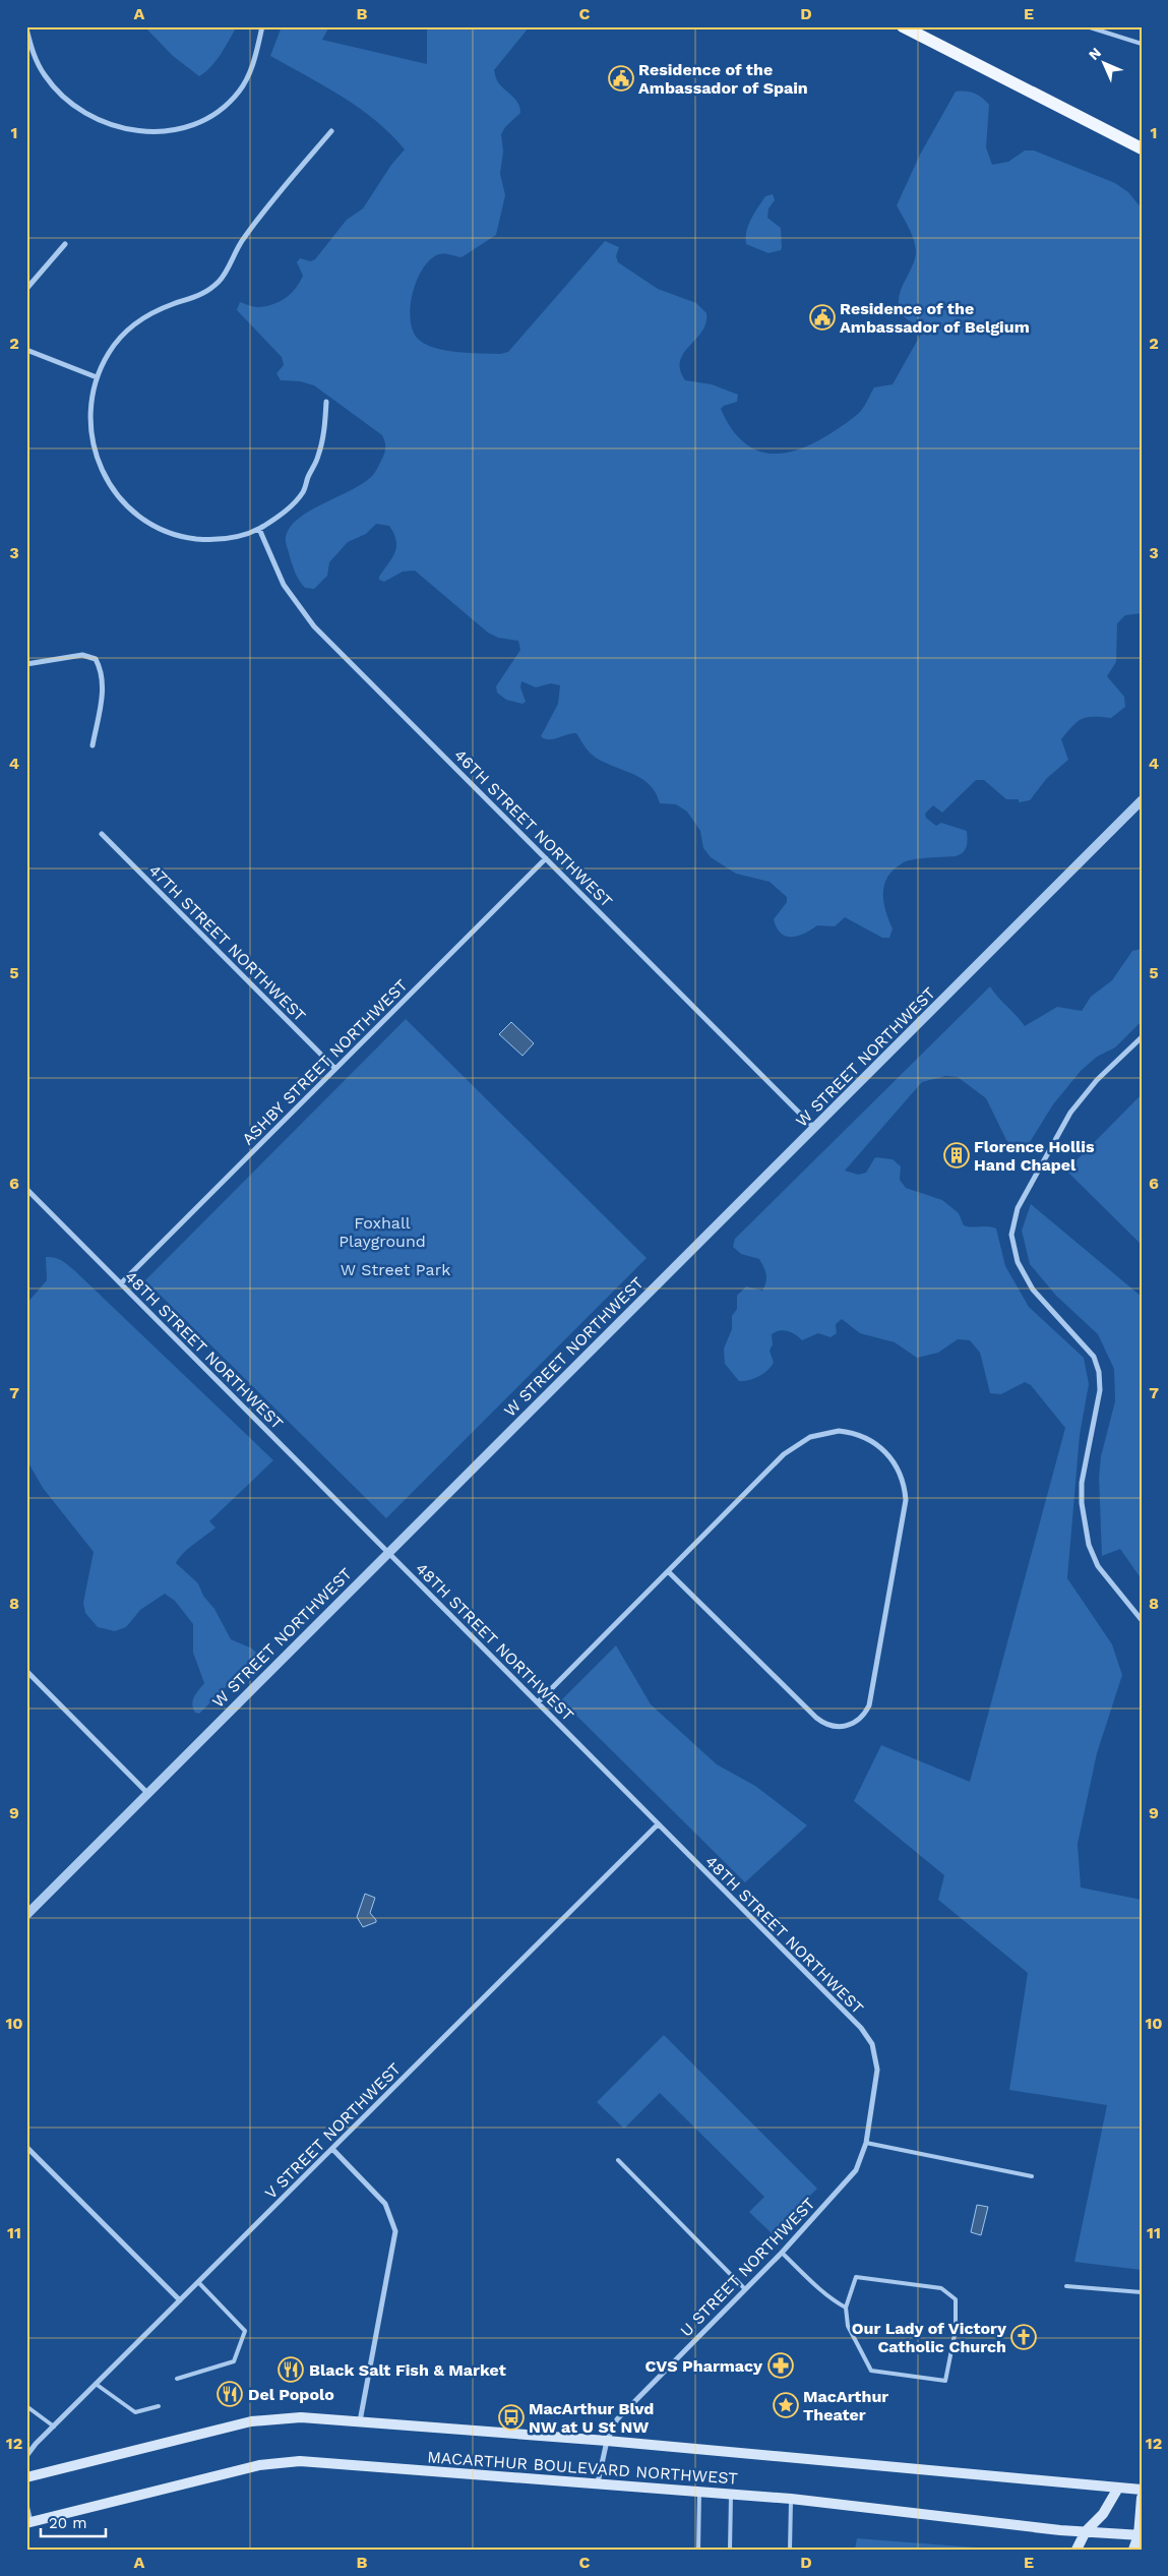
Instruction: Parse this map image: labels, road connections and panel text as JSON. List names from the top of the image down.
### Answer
{
  "streets": {
    "main road": ["MACARTHUR BOULEVARD NORTHWEST"],
    "street": [
      "46TH STREET NORTHWEST",
      "47TH STREET NORTHWEST",
      "W STREET NORTHWEST",
      "ASHBY STREET NORTHWEST",
      "48TH STREET NORTHWEST",
      "V STREET NORTHWEST",
      "U STREET NORTHWEST"
    ]
  },
  "crossings": [
    ["46TH STREET NORTHWEST", "W STREET NORTHWEST"],
    ["46TH STREET NORTHWEST", "ASHBY STREET NORTHWEST"],
    ["47TH STREET NORTHWEST", "ASHBY STREET NORTHWEST"],
    ["W STREET NORTHWEST", "48TH STREET NORTHWEST"],
    ["ASHBY STREET NORTHWEST", "48TH STREET NORTHWEST"],
    ["48TH STREET NORTHWEST", "V STREET NORTHWEST"],
    ["48TH STREET NORTHWEST", "U STREET NORTHWEST"],
    ["U STREET NORTHWEST", "MACARTHUR BOULEVARD NORTHWEST"]
  ],
  "parks": ["Foxhall Playground", "W Street Park"],
  "places": {
    "public building": ["Residence of the Ambassador of Spain", "Residence of the Ambassador of Belgium"],
    "building": ["Florence Hollis Hand Chapel"],
    "church": ["Our Lady of Victory Catholic Church"],
    "pharmacy": ["CVS Pharmacy"],
    "restaurant": ["Black Salt Fish & Market", "Del Popolo"],
    "place": ["MacArthur Theater"],
    "bus stop": ["MacArthur Blvd NW at U St NW"]
  },
  "scale_bar": "20 m",
  "north": "top left",
  "grid": {
    "columns": [
      "A",
      "B",
      "C",
      "D",
      "E"
    ],
    "rows": [
      "1",
      "2",
      "3",
      "4",
      "5",
      "6",
      "7",
      "8",
      "9",
      "10",
      "11",
      "12"
    ]
  }
}
